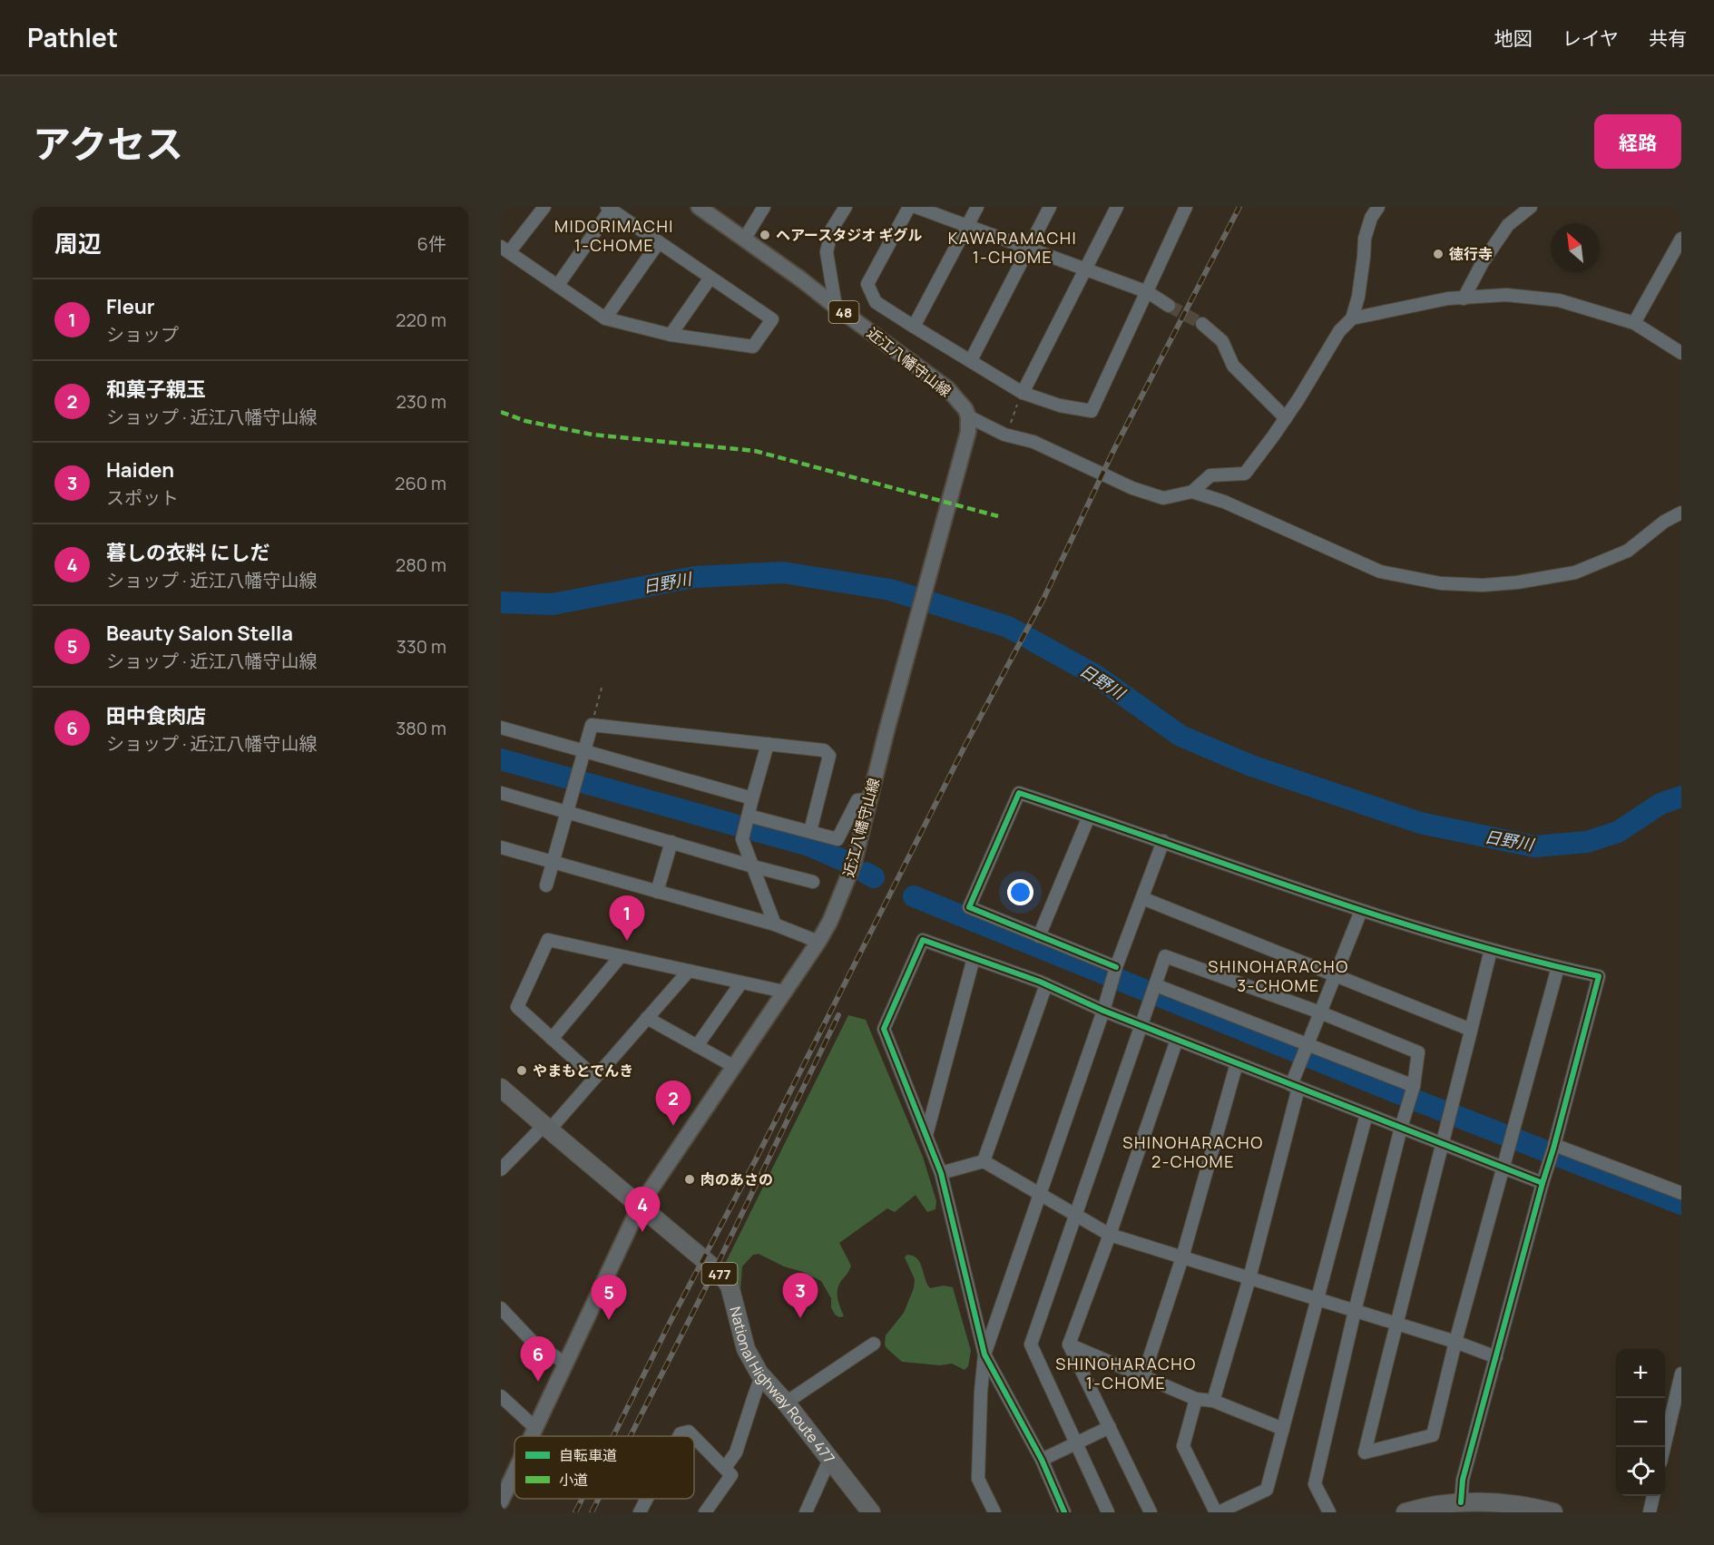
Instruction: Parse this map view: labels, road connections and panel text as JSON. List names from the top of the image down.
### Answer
{
  "streets": {
    "highway": ["477", "National Highway Route 477"],
    "main road": ["48", "近江八幡守山線"]
  },
  "crossings": [
    ["近江八幡守山線", "National Highway Route 477"]
  ],
  "districts": [
    "MIDORIMACHI 1-CHOME",
    "KAWARAMACHI 1-CHOME",
    "SHINOHARACHO 3-CHOME",
    "SHINOHARACHO 2-CHOME",
    "SHINOHARACHO 1-CHOME"
  ],
  "water": ["日野川"],
  "places": [
    "ヘアースタジオ ギグル",
    "徳行寺",
    "やまもとでんき",
    "肉のあさの"
  ],
  "legend": ["自転車道", "小道"],
  "north": "top left",
  "page": {
    "header": "Pathlet",
    "nav": ["地図", "レイヤ", "共有"],
    "title": "アクセス",
    "buttons": "経路",
    "heading": ["周辺", "6件"],
    "list": [
      {
        "mark": "1",
        "name": "Fleur",
        "note": "ショップ",
        "value": "220 m"
      },
      {
        "mark": "2",
        "name": "和菓子親玉",
        "note": "ショップ · 近江八幡守山線",
        "value": "230 m"
      },
      {
        "mark": "3",
        "name": "Haiden",
        "note": "スポット",
        "value": "260 m"
      },
      {
        "mark": "4",
        "name": "暮しの衣料 にしだ",
        "note": "ショップ · 近江八幡守山線",
        "value": "280 m"
      },
      {
        "mark": "5",
        "name": "Beauty Salon Stella",
        "note": "ショップ · 近江八幡守山線",
        "value": "330 m"
      },
      {
        "mark": "6",
        "name": "田中食肉店",
        "note": "ショップ · 近江八幡守山線",
        "value": "380 m"
      }
    ],
    "pins": [
      "1",
      "2",
      "4",
      "3",
      "5",
      "6"
    ],
    "map_buttons": ["+", "−"]
  }
}
